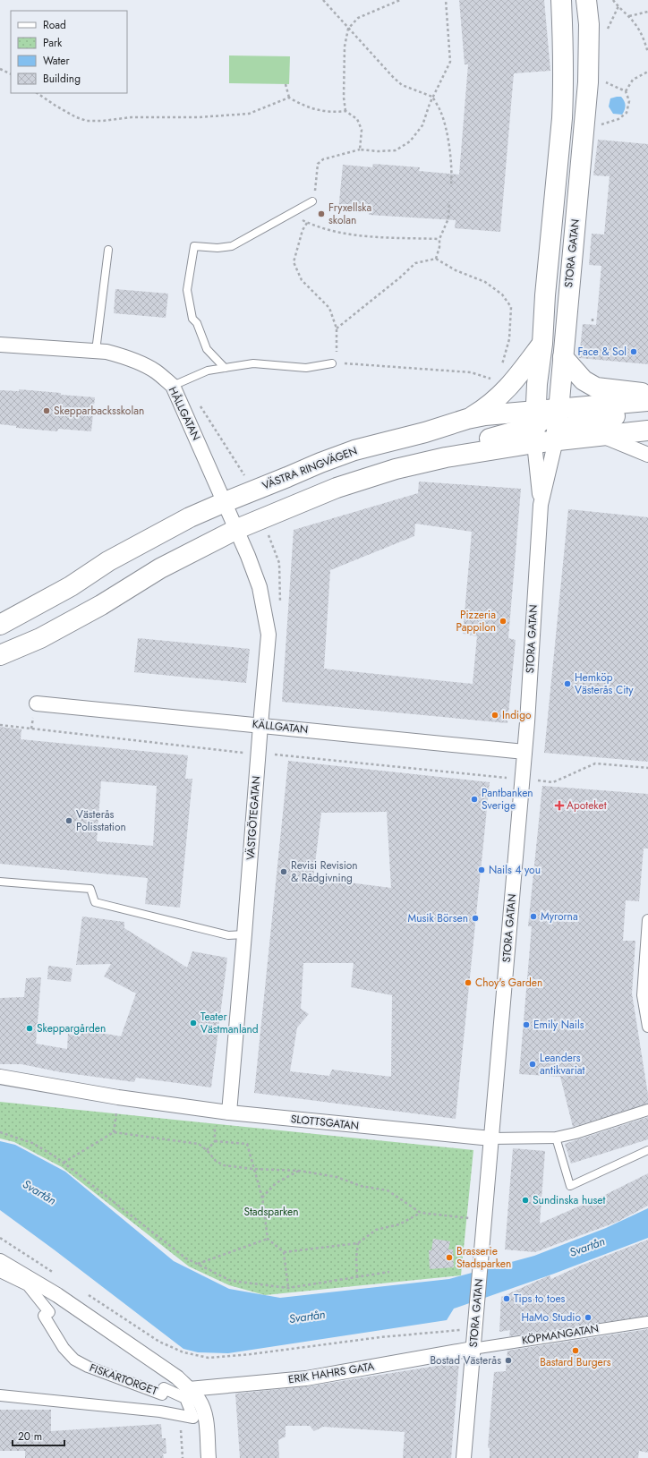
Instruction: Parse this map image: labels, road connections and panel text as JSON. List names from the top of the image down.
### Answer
{
  "streets": {
    "main road": ["STORA GATAN", "VÄSTRA RINGVÄGEN"],
    "street": [
      "HÅLLGATAN",
      "KÄLLGATAN",
      "VÄSTGÖTEGATAN",
      "SLOTTSGATAN",
      "KÖPMANGATAN",
      "ERIK HAHRS GATA",
      "FISKARTORGET"
    ]
  },
  "crossings": [
    ["STORA GATAN", "VÄSTRA RINGVÄGEN"],
    ["STORA GATAN", "KÄLLGATAN"],
    ["STORA GATAN", "SLOTTSGATAN"],
    ["STORA GATAN", "KÖPMANGATAN"],
    ["STORA GATAN", "ERIK HAHRS GATA"],
    ["HÅLLGATAN", "VÄSTRA RINGVÄGEN"],
    ["HÅLLGATAN", "VÄSTGÖTEGATAN"],
    ["KÄLLGATAN", "VÄSTGÖTEGATAN"],
    ["VÄSTGÖTEGATAN", "SLOTTSGATAN"],
    ["KÖPMANGATAN", "ERIK HAHRS GATA"]
  ],
  "water": ["Svartån"],
  "parks": ["Stadsparken"],
  "places": {
    "other": [
      "Fryxellska skolan",
      "Face & Sol",
      "Skepparbacksskolan",
      "Pizzeria Pappilon",
      "Hemköp Västerås City",
      "Indigo",
      "Pantbanken Sverige",
      "Västerås Polisstation",
      "Nails 4 you",
      "Revisi Revision & Rådgivning",
      "Myrorna",
      "Musik Börsen",
      "Choy's Garden",
      "Teater Västmanland",
      "Emily Nails",
      "Skeppargården",
      "Leanders antikvariat",
      "Sundinska huset",
      "Brasserie Stadsparken",
      "Tips to toes",
      "HaMo Studio",
      "Bastard Burgers",
      "Bostad Västerås"
    ],
    "health": ["Apoteket"]
  },
  "legend": [
    "Road",
    "Park",
    "Water",
    "Building"
  ],
  "scale_bar": "20 m"
}
